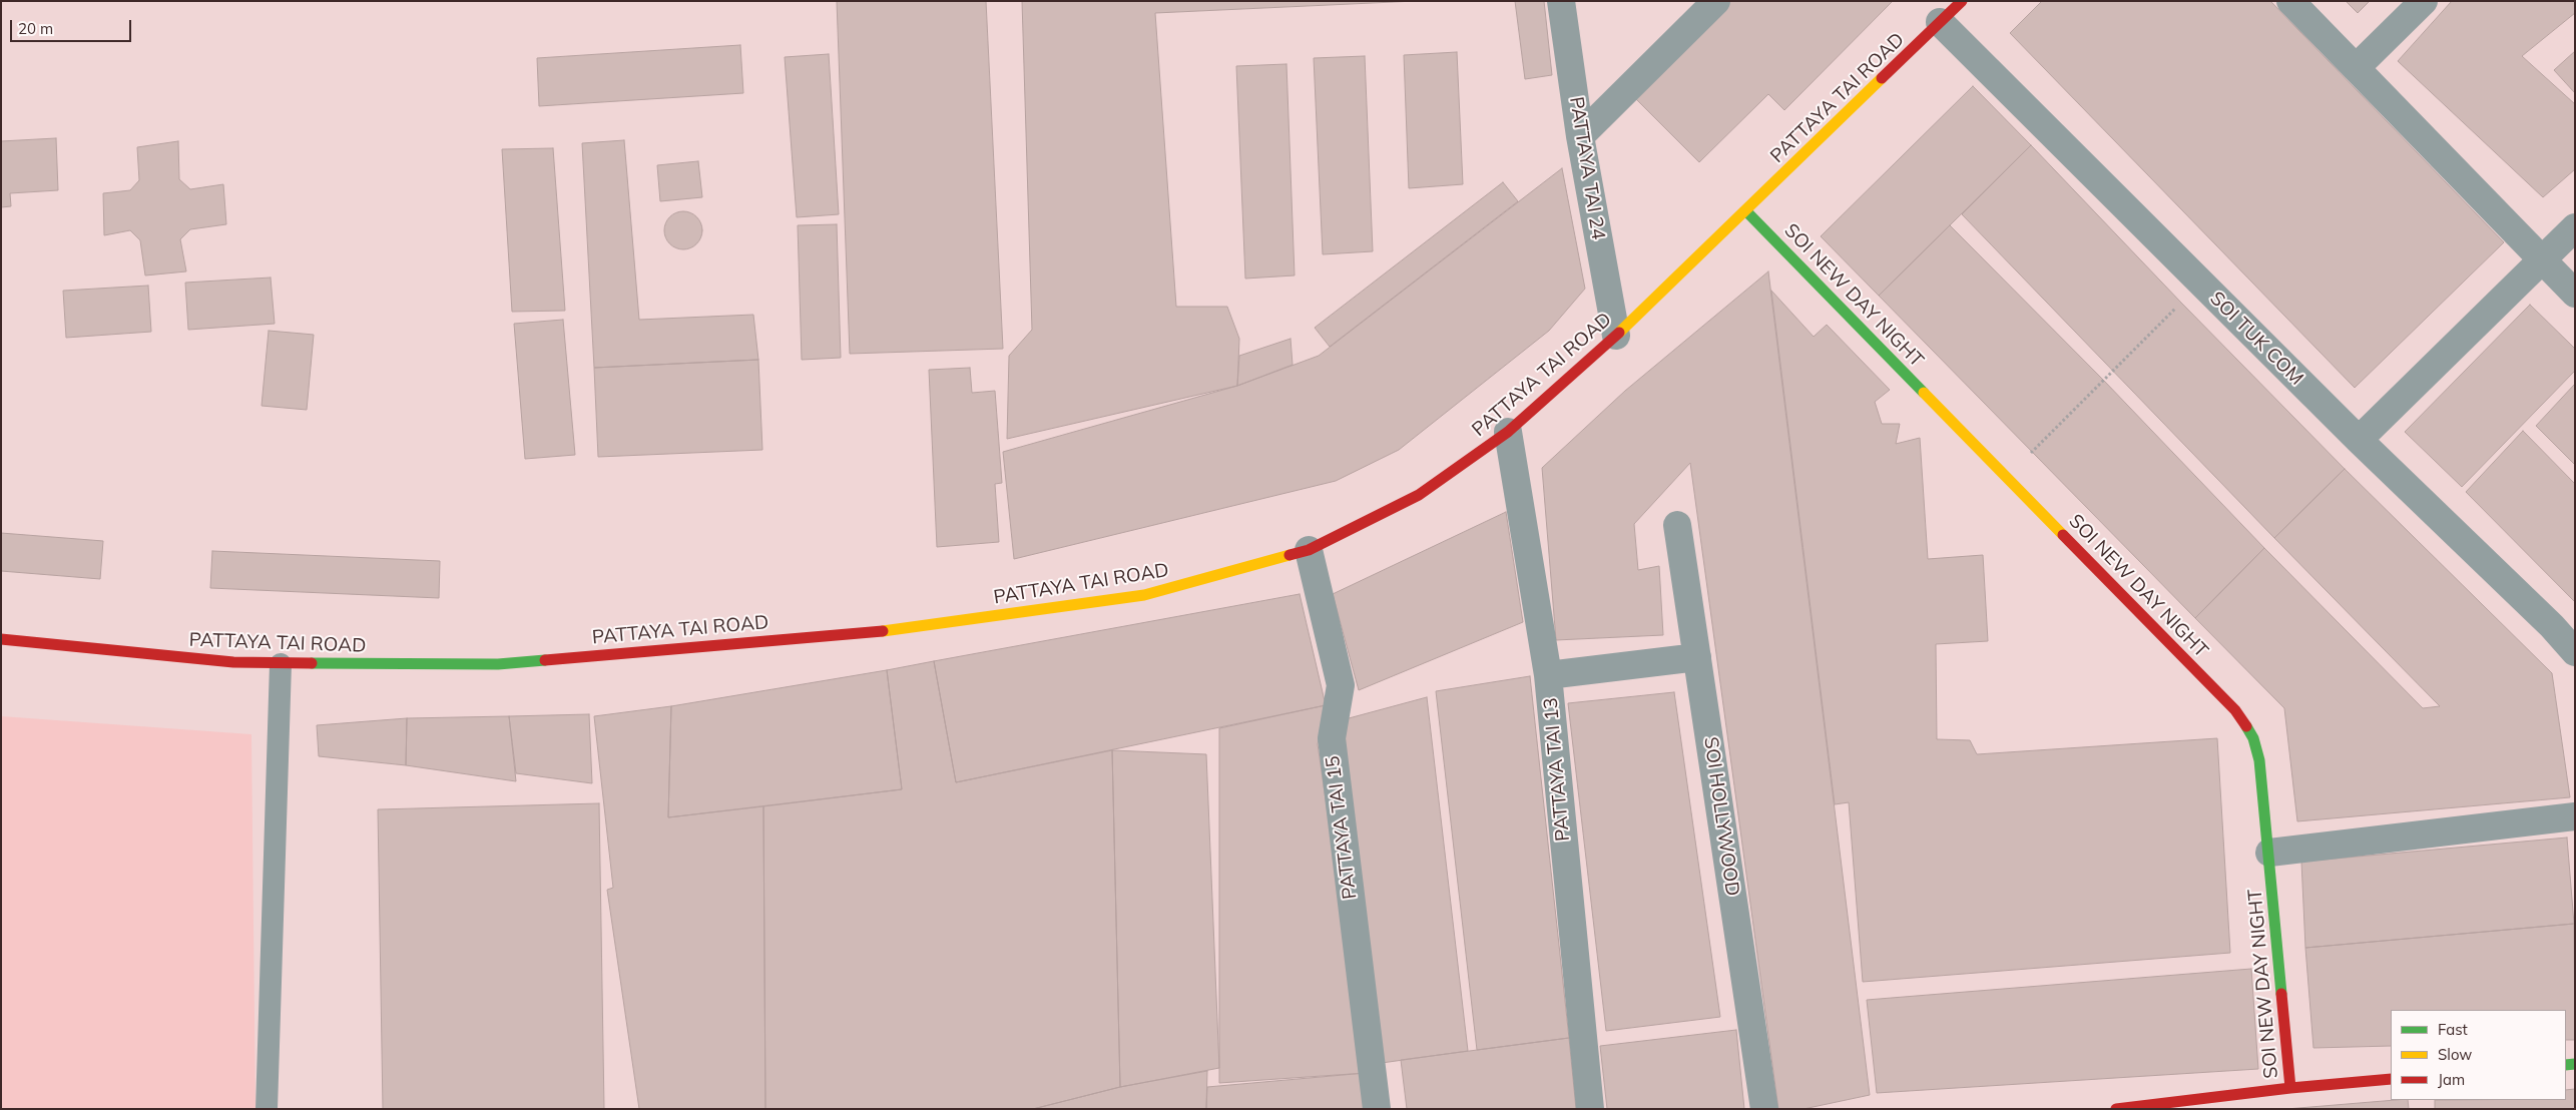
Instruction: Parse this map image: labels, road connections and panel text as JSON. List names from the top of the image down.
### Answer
{
  "streets": {
    "main road": ["PATTAYA TAI ROAD", "SOI NEW DAY NIGHT"],
    "street": [
      "PATTAYA TAI 24",
      "SOI TUK COM",
      "PATTAYA TAI 13",
      "SOI HOLLYWOOD",
      "PATTAYA TAI 15"
    ]
  },
  "crossings": [
    ["PATTAYA TAI ROAD", "PATTAYA TAI 24"],
    ["PATTAYA TAI ROAD", "SOI NEW DAY NIGHT"],
    ["PATTAYA TAI ROAD", "SOI TUK COM"],
    ["PATTAYA TAI ROAD", "PATTAYA TAI 13"],
    ["PATTAYA TAI ROAD", "PATTAYA TAI 15"]
  ],
  "legend": ["Fast", "Slow", "Jam"],
  "scale_bar": "20 m"
}
